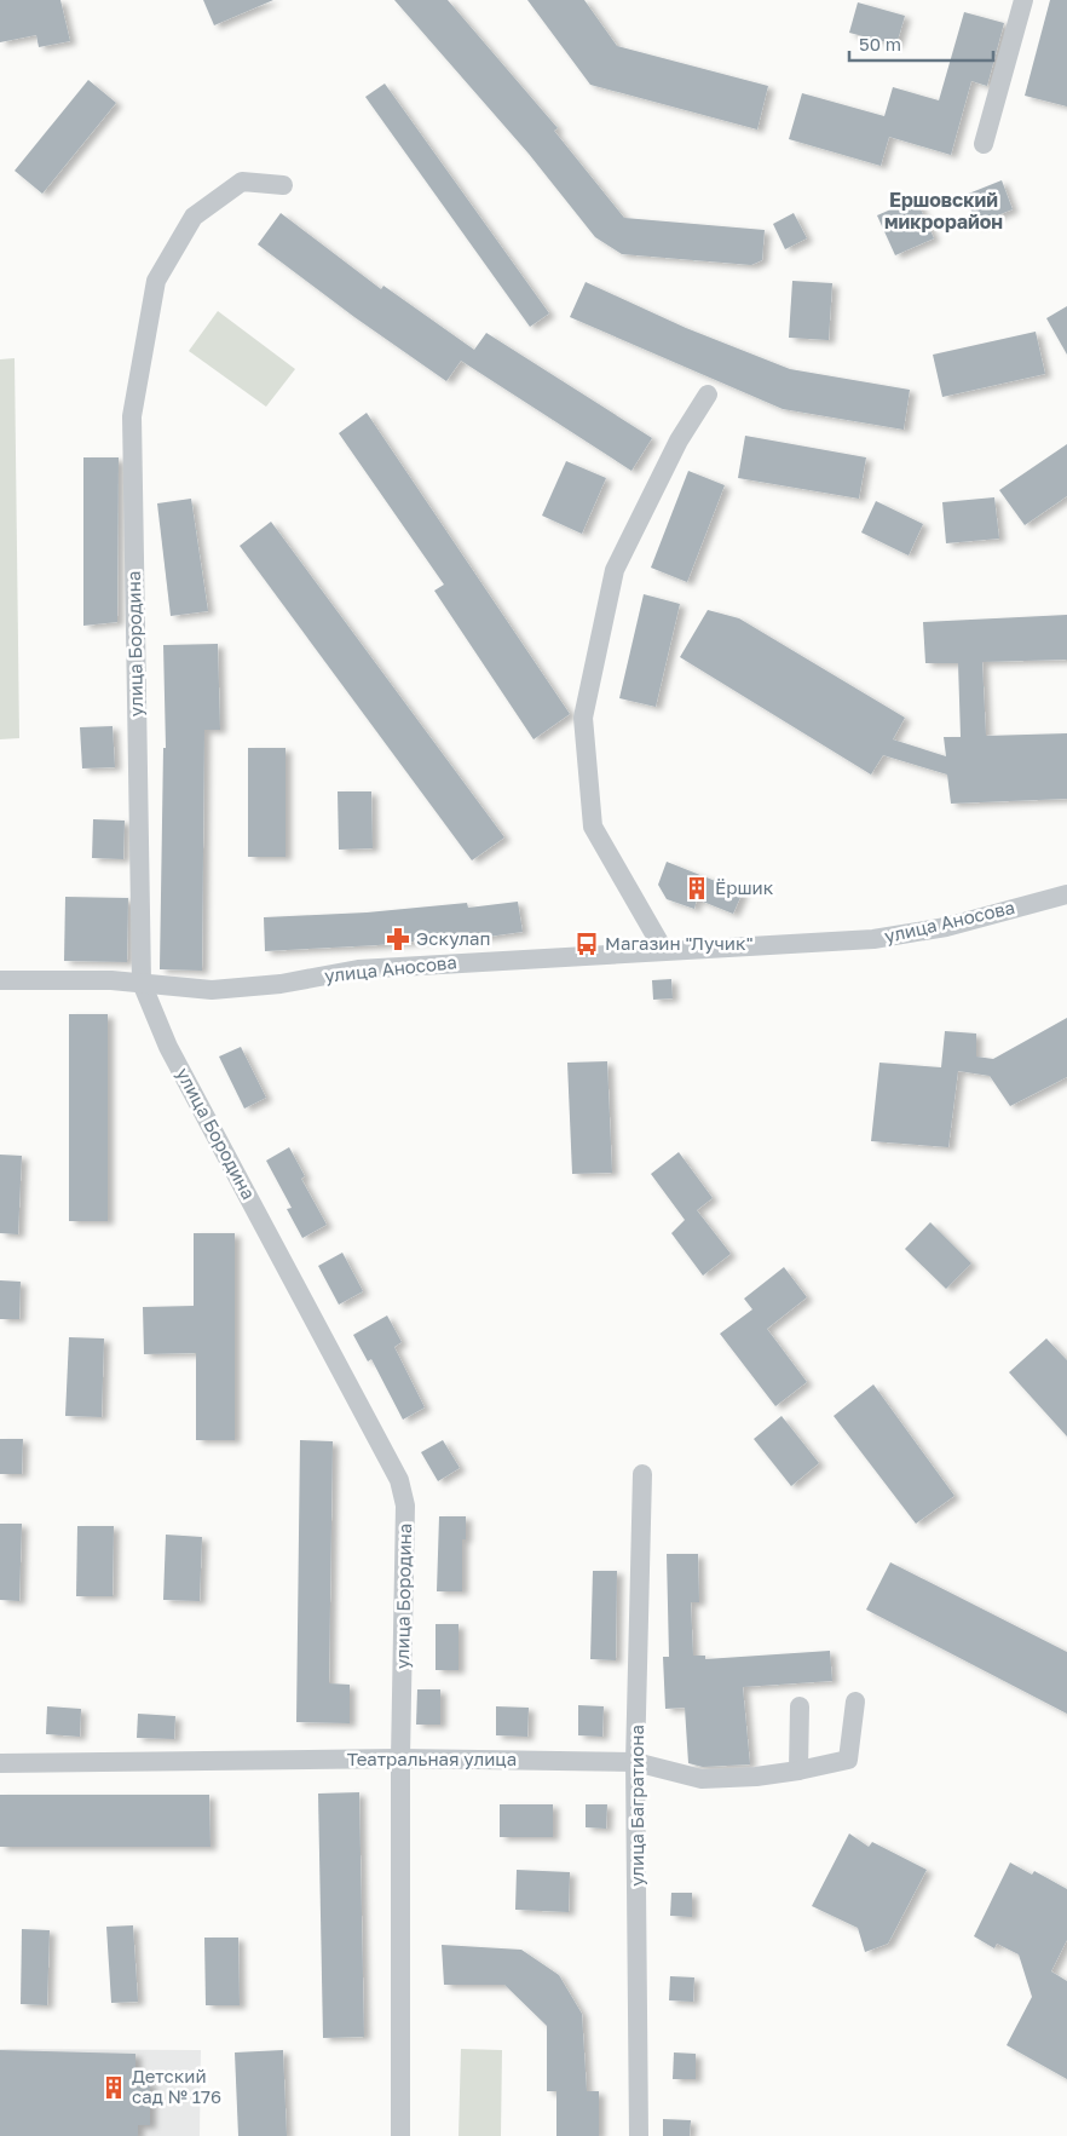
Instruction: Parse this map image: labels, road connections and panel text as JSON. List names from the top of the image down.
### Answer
{
  "streets": {
    "street": [
      "улица Бородина",
      "улица Аносова",
      "Театральная улица",
      "улица Багратиона"
    ]
  },
  "crossings": [
    ["улица Бородина", "улица Аносова"],
    ["улица Бородина", "Театральная улица"],
    ["Театральная улица", "улица Багратиона"]
  ],
  "districts": ["Ершовский микрорайон"],
  "places": {
    "building": ["Ёршик", "Детский сад № 176"],
    "pharmacy": ["Эскулап"],
    "bus stop": ["Магазин \"Лучик\""]
  },
  "scale_bar": "50 m"
}
